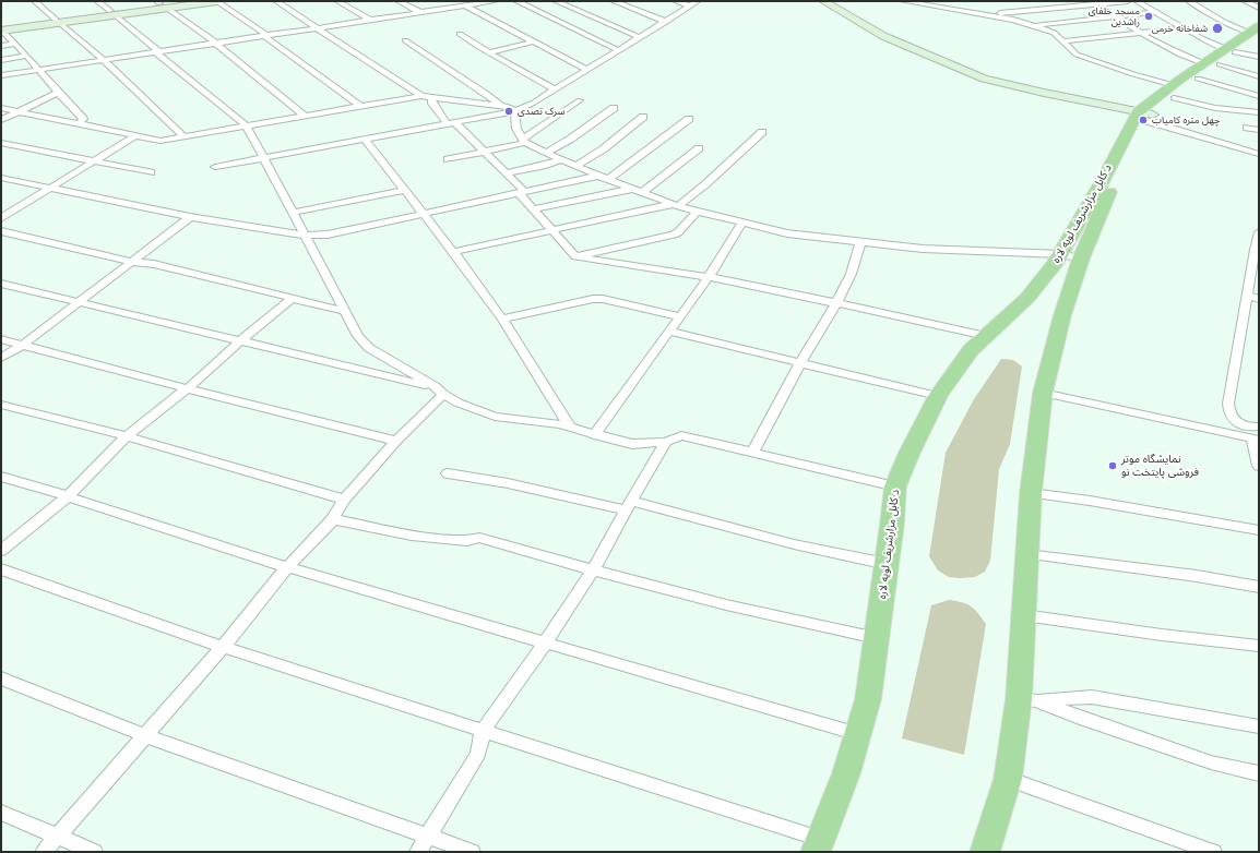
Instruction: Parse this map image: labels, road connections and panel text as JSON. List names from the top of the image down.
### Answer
{
  "streets": {
    "highway": ["د کابل مزارشریف لویه لاره"]
  },
  "places": [
    "مسجد خلفای راشدین",
    "شفاخانه خرمی",
    "سرک تصدی",
    "چهل متره کامیاب",
    "نمایشگاه موتر فروشی پایتخت نو"
  ]
}
